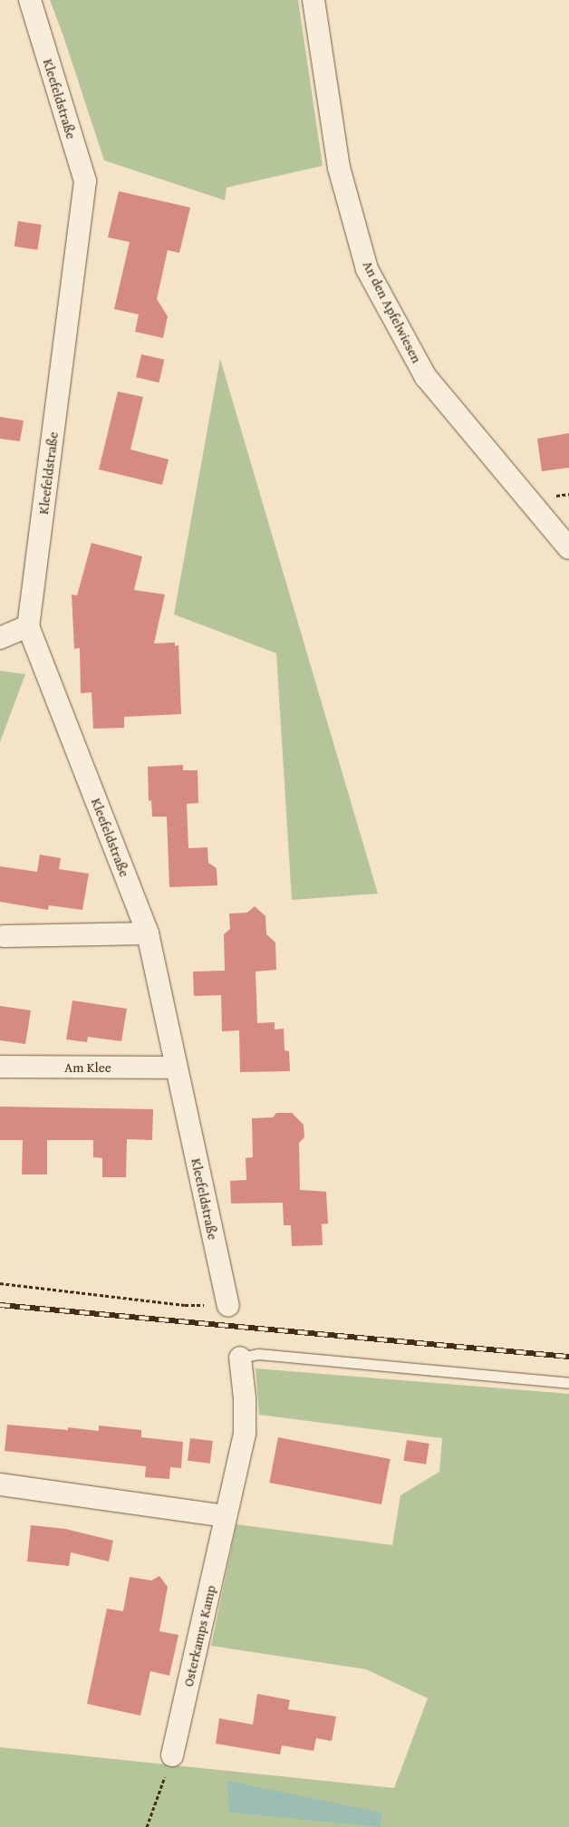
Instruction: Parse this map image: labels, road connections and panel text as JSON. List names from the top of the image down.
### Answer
{
  "streets": {
    "street": [
      "Kleefeldstraße",
      "An den Apfelwiesen",
      "Am Klee",
      "Osterkamps Kamp"
    ]
  },
  "crossings": [
    ["Kleefeldstraße", "Am Klee"]
  ]
}
